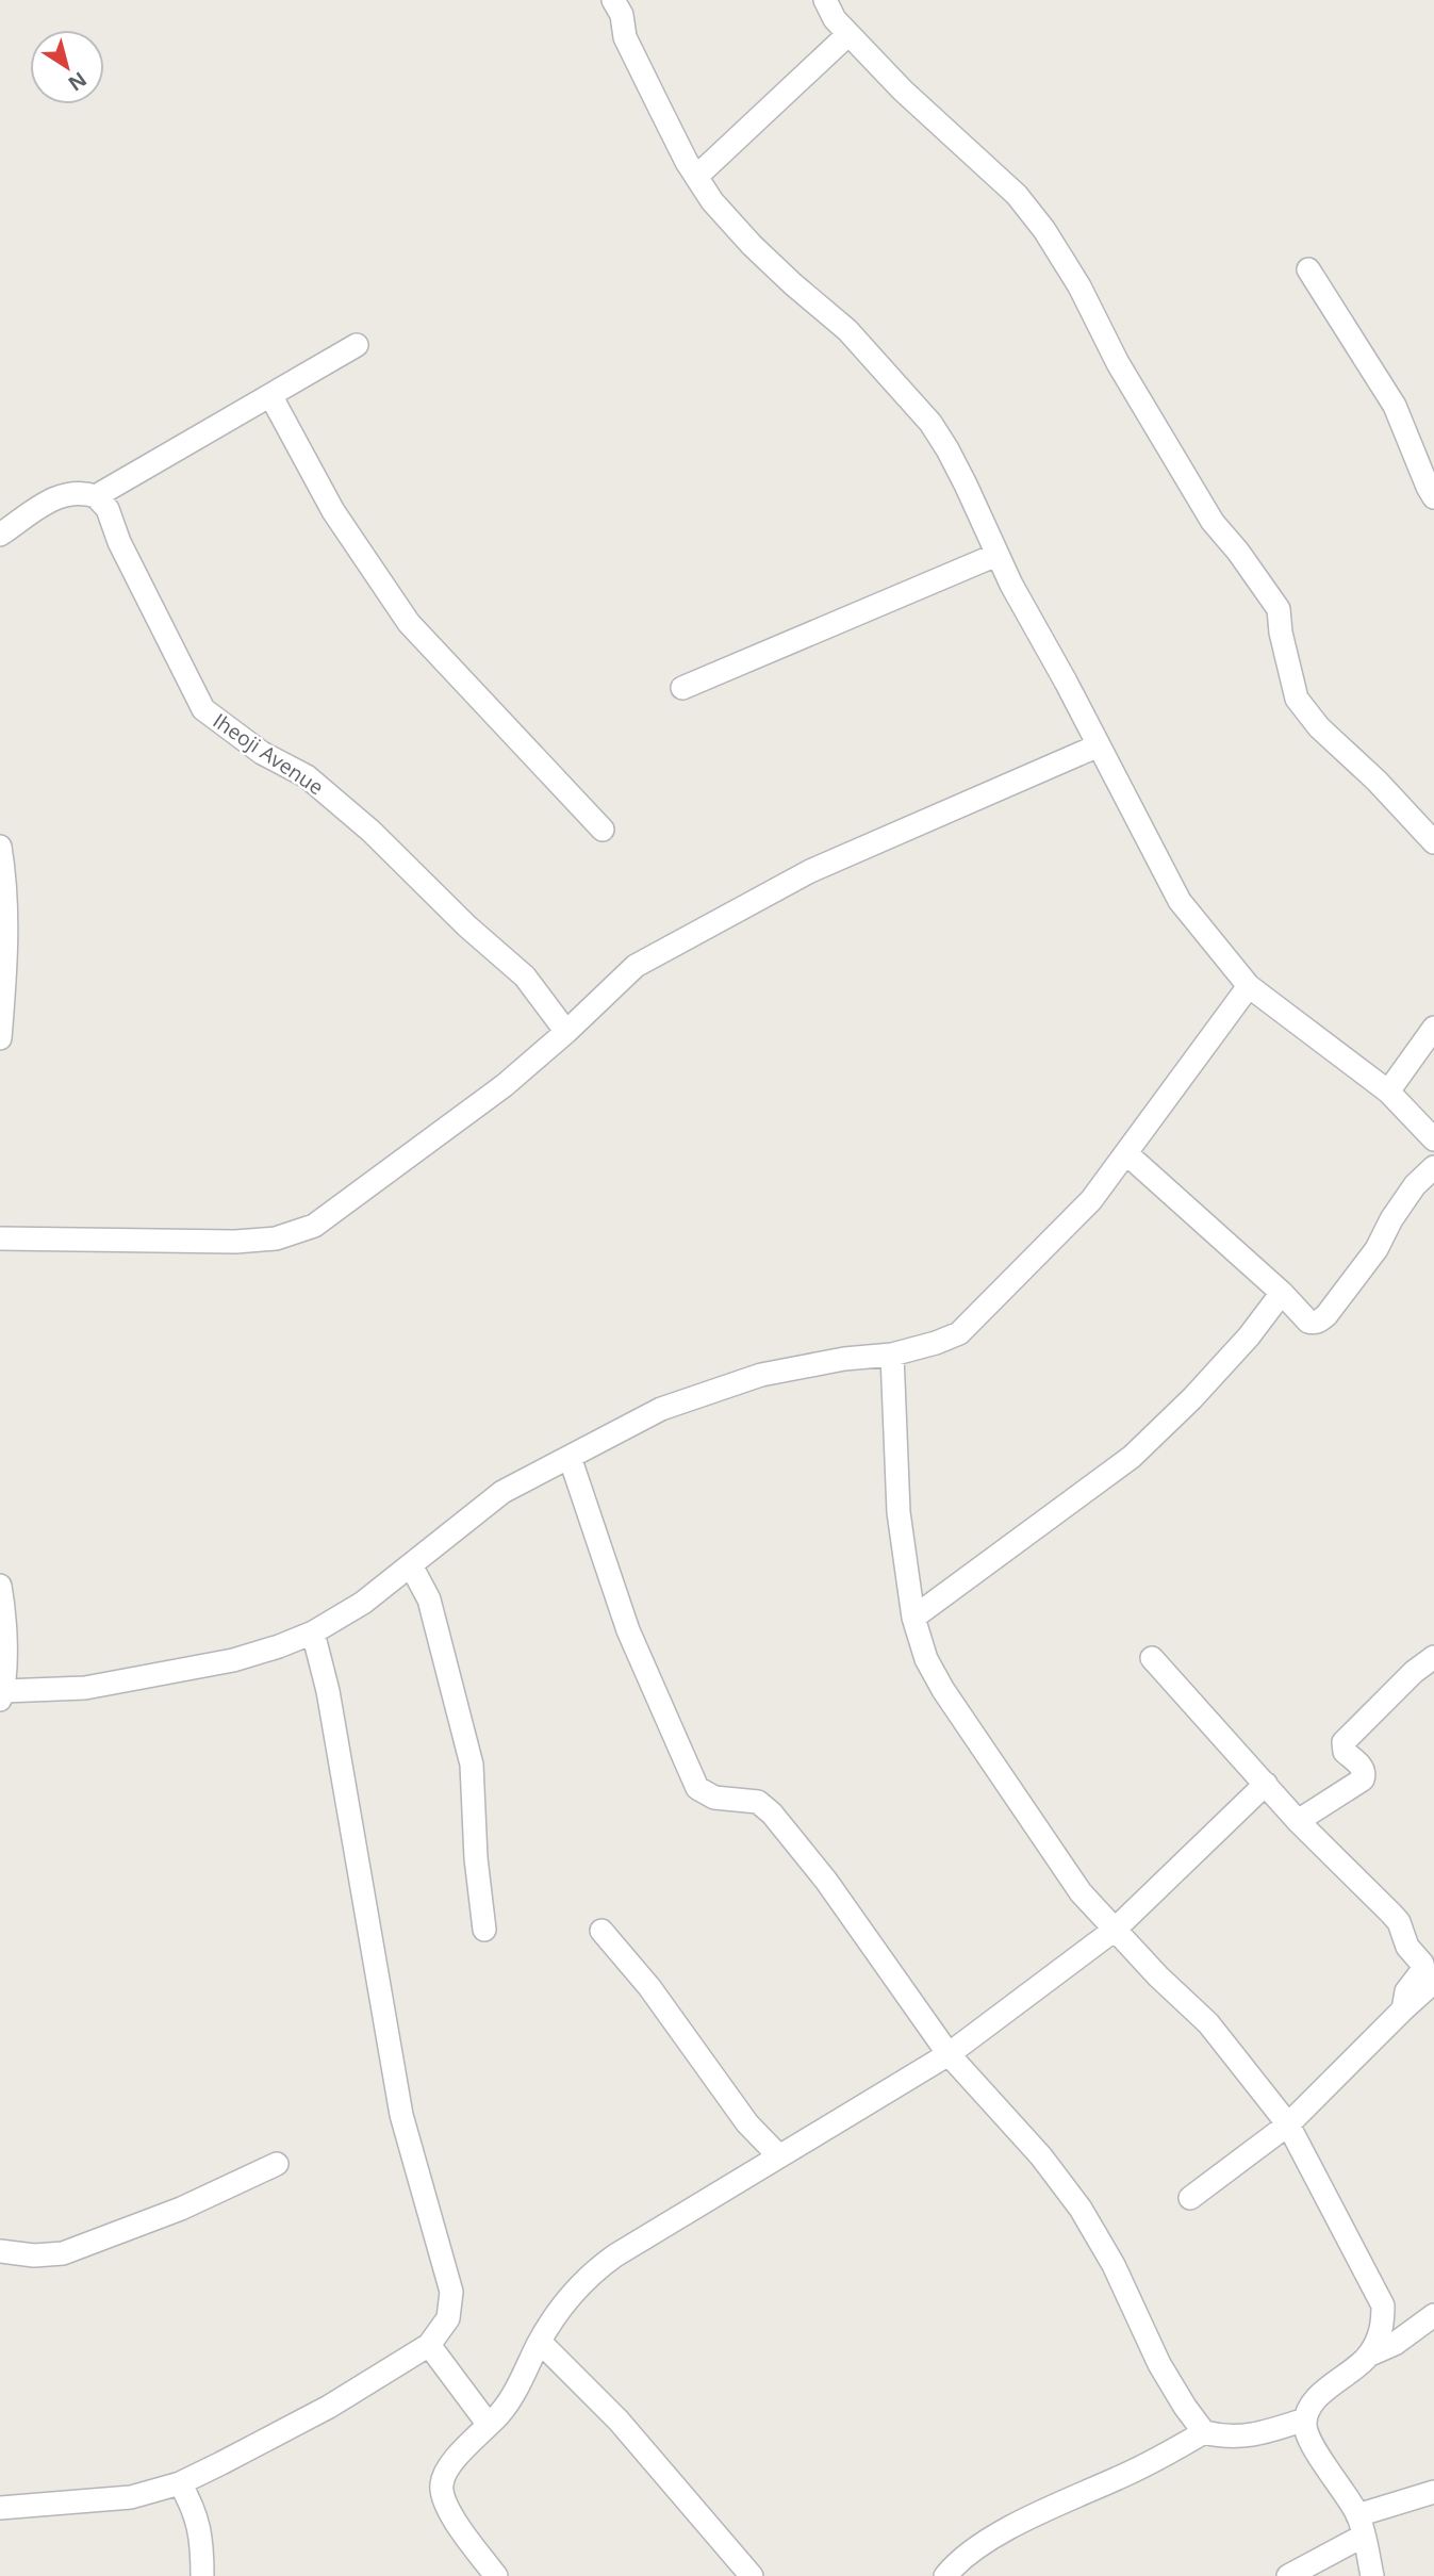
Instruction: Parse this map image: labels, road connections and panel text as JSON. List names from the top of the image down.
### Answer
{
  "streets": {
    "street": ["Iheoji Avenue"]
  },
  "north": "bottom right"
}
